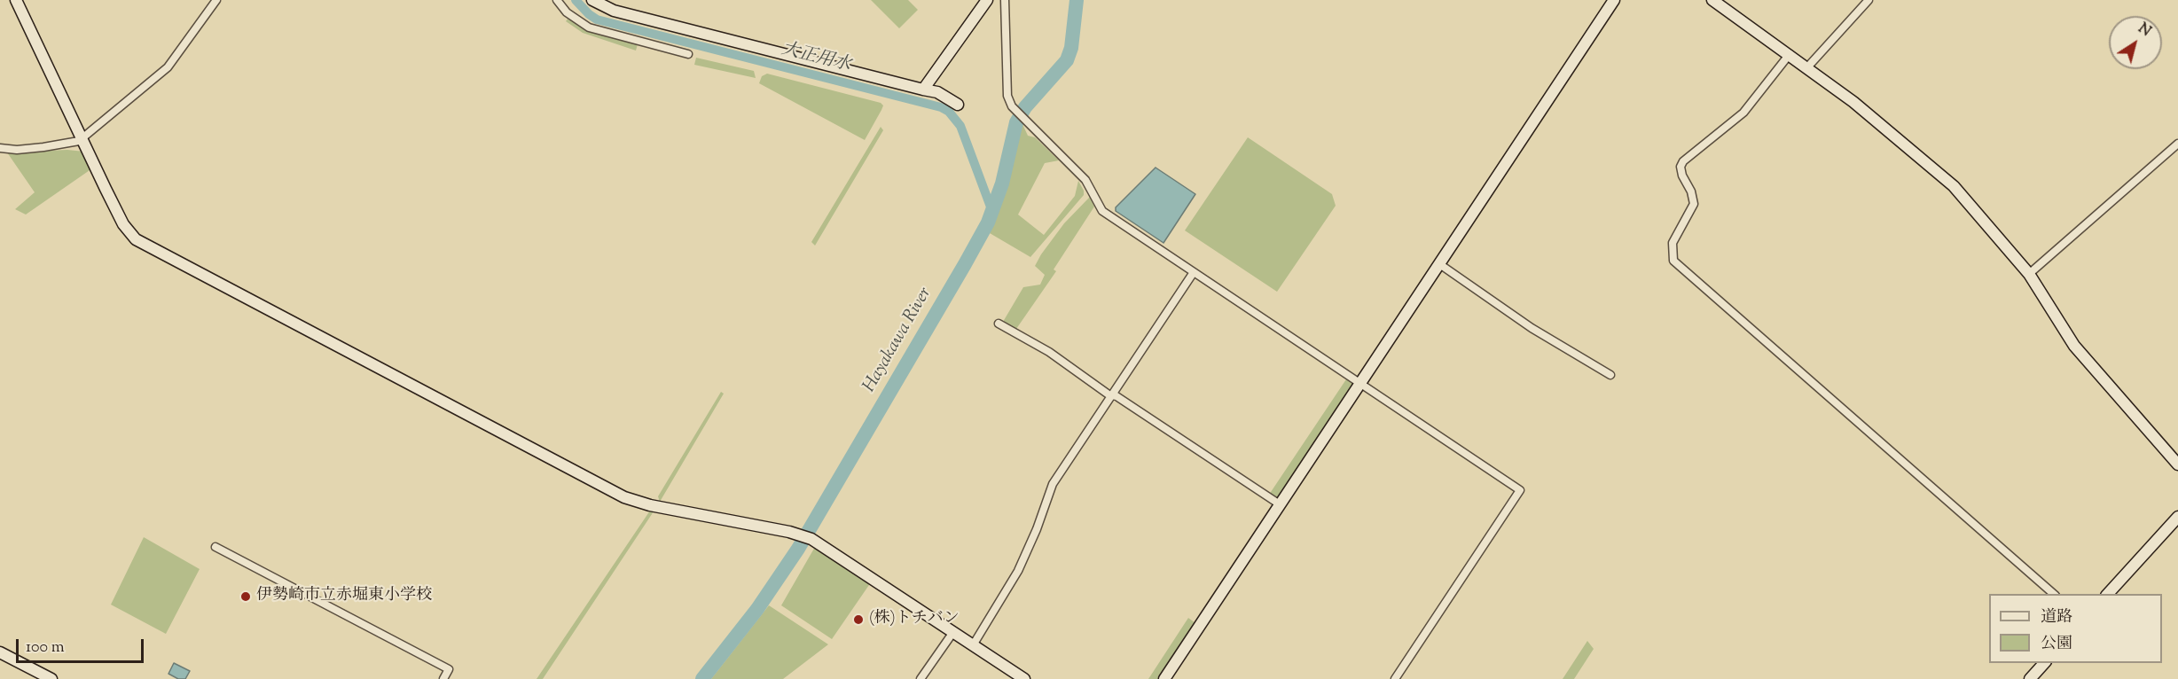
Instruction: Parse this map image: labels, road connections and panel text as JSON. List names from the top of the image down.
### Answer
{
  "water": ["大正用水", "Hayakawa River"],
  "places": ["伊勢崎市立赤堀東小学校", "(株)トチバン"],
  "legend": ["道路", "公園"],
  "scale_bar": "100 m",
  "north": "top right"
}
